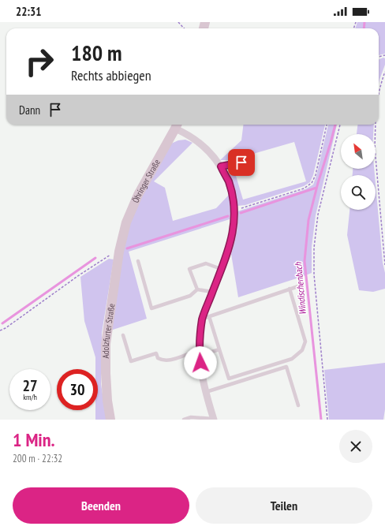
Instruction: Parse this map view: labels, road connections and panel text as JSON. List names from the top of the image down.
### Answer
{
  "streets": {
    "main road": ["Öhringer Straße", "Adolzfurter Straße"]
  },
  "crossings": [
    ["Öhringer Straße", "Adolzfurter Straße"]
  ],
  "water": ["Windischenbach"],
  "north": "top left",
  "page": {
    "status": "22:31",
    "turn": ["180 m", "Rechts abbiegen"],
    "then": "Dann",
    "speed": "27 km/h",
    "limit": "30",
    "heading": ["1 Min.", "200 m · 22:32"],
    "buttons": ["Beenden", "Teilen"]
  }
}
